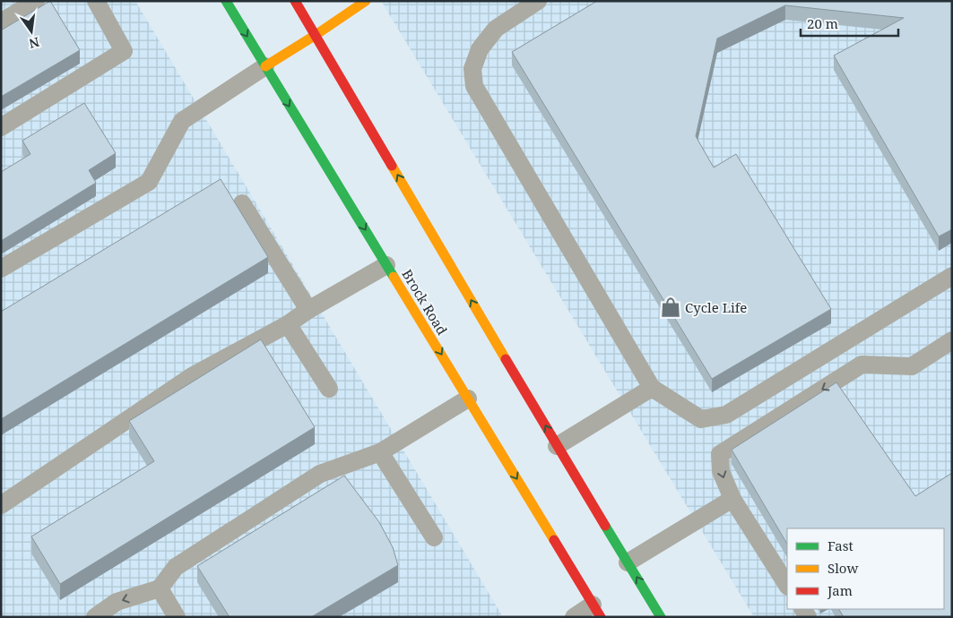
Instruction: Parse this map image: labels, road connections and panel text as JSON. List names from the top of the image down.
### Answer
{
  "streets": {
    "main road": ["Brock Road"]
  },
  "places": {
    "shop": ["Cycle Life"]
  },
  "legend": ["Fast", "Slow", "Jam"],
  "scale_bar": "20 m",
  "north": "bottom"
}
